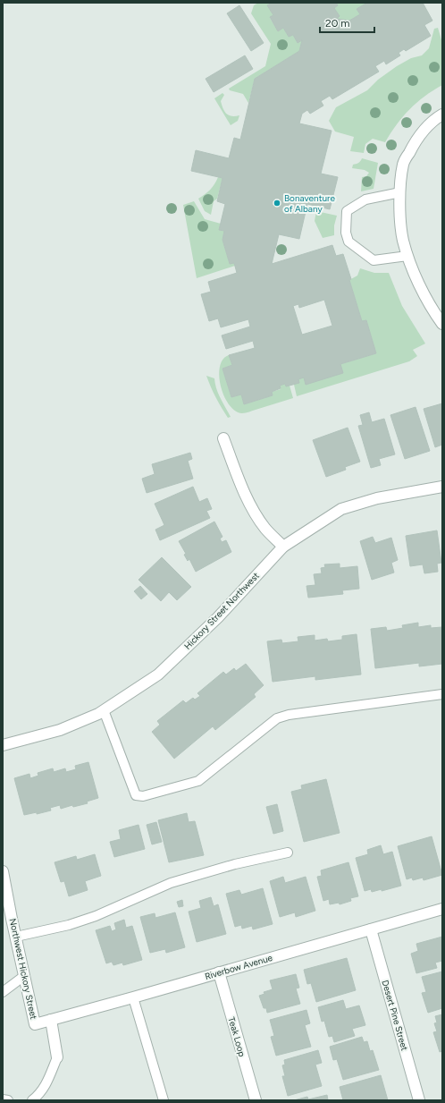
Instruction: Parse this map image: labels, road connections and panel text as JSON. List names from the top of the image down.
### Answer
{
  "streets": {
    "street": [
      "Hickory Street Northwest",
      "Riverbow Avenue",
      "Northwest Hickory Street",
      "Desert Pine Street",
      "Teak Loop"
    ]
  },
  "crossings": [
    ["Riverbow Avenue", "Northwest Hickory Street"],
    ["Riverbow Avenue", "Desert Pine Street"],
    ["Riverbow Avenue", "Teak Loop"]
  ],
  "places": ["Bonaventure of Albany"],
  "scale_bar": "20 m"
}
